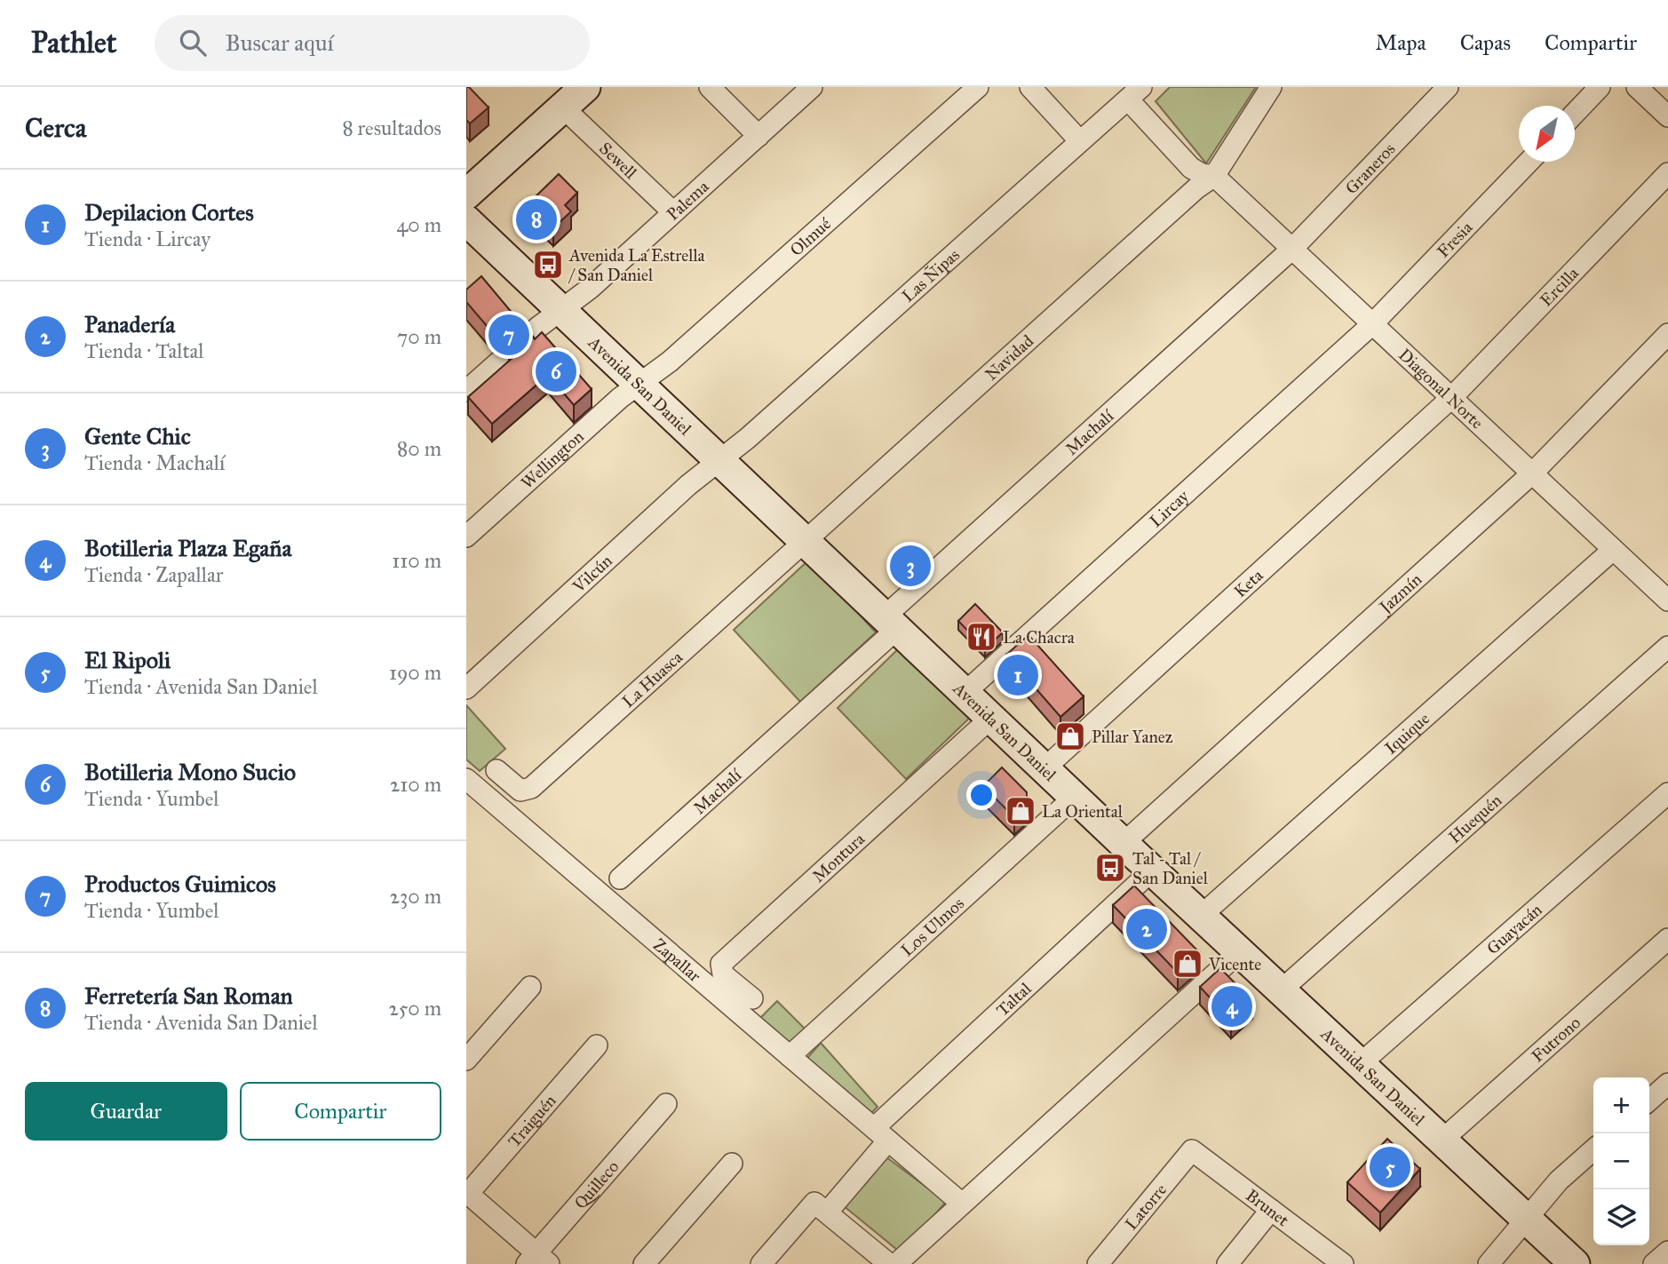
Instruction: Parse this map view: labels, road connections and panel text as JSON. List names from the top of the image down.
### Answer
{
  "streets": {
    "street": [
      "Sewell",
      "Graneros",
      "Palema",
      "Olmué",
      "Fresia",
      "Las Ñipas",
      "Ercilla",
      "Navidad",
      "Avenida San Daniel",
      "Diagonal Norte",
      "Machalí",
      "Wellington",
      "Lircay",
      "Vilcún",
      "Keta",
      "Jazmín",
      "La Huasca",
      "Iquique",
      "Huequén",
      "Montura",
      "Los Ulmos",
      "Guayacán",
      "Zapallar",
      "Taltal",
      "Futrono",
      "Traiguén",
      "Quilleco",
      "Latorre",
      "Brunet"
    ]
  },
  "crossings": [
    ["Sewell", "Palema"],
    ["Graneros", "Diagonal Norte"],
    ["Graneros", "Machalí"],
    ["Palema", "Avenida San Daniel"],
    ["Olmué", "Avenida San Daniel"],
    ["Olmué", "Wellington"],
    ["Fresia", "Diagonal Norte"],
    ["Fresia", "Lircay"],
    ["Las Ñipas", "Avenida San Daniel"],
    ["Las Ñipas", "Diagonal Norte"],
    ["Las Ñipas", "Vilcún"],
    ["Ercilla", "Diagonal Norte"],
    ["Ercilla", "Keta"],
    ["Navidad", "Avenida San Daniel"],
    ["Navidad", "Diagonal Norte"],
    ["Navidad", "La Huasca"],
    ["Avenida San Daniel", "Machalí"],
    ["Avenida San Daniel", "Wellington"],
    ["Avenida San Daniel", "Lircay"],
    ["Avenida San Daniel", "Vilcún"],
    ["Avenida San Daniel", "Keta"],
    ["Avenida San Daniel", "Jazmín"],
    ["Avenida San Daniel", "La Huasca"],
    ["Avenida San Daniel", "Iquique"],
    ["Avenida San Daniel", "Huequén"],
    ["Avenida San Daniel", "Montura"],
    ["Avenida San Daniel", "Los Ulmos"],
    ["Avenida San Daniel", "Guayacán"],
    ["Avenida San Daniel", "Taltal"],
    ["Avenida San Daniel", "Futrono"],
    ["Diagonal Norte", "Machalí"],
    ["Diagonal Norte", "Lircay"],
    ["Diagonal Norte", "Keta"],
    ["Diagonal Norte", "Jazmín"],
    ["Diagonal Norte", "Iquique"],
    ["Los Ulmos", "Zapallar"],
    ["Zapallar", "Taltal"],
    ["Latorre", "Brunet"]
  ],
  "places": {
    "bus stop": ["Avenida La Estrella / San Daniel", "Tal - Tal / San Daniel"],
    "restaurant": ["La Chacra"],
    "shop": ["Pillar Yanez", "La Oriental", "Vicente"]
  },
  "north": "bottom left",
  "page": {
    "header": "Pathlet",
    "search": "Buscar aquí",
    "nav": ["Mapa", "Capas", "Compartir"],
    "heading": ["Cerca", "8 resultados"],
    "list": [
      {
        "mark": "1",
        "name": "Depilacion Cortes",
        "note": "Tienda · Lircay",
        "value": "40 m"
      },
      {
        "mark": "2",
        "name": "Panadería",
        "note": "Tienda · Taltal",
        "value": "70 m"
      },
      {
        "mark": "3",
        "name": "Gente Chic",
        "note": "Tienda · Machalí",
        "value": "80 m"
      },
      {
        "mark": "4",
        "name": "Botilleria Plaza Egaña",
        "note": "Tienda · Zapallar",
        "value": "110 m"
      },
      {
        "mark": "5",
        "name": "El Ripoli",
        "note": "Tienda · Avenida San Daniel",
        "value": "190 m"
      },
      {
        "mark": "6",
        "name": "Botilleria Mono Sucio",
        "note": "Tienda · Yumbel",
        "value": "210 m"
      },
      {
        "mark": "7",
        "name": "Productos Guimicos",
        "note": "Tienda · Yumbel",
        "value": "230 m"
      },
      {
        "mark": "8",
        "name": "Ferretería San Roman",
        "note": "Tienda · Avenida San Daniel",
        "value": "250 m"
      }
    ],
    "pins": [
      "8",
      "7",
      "6",
      "3",
      "1",
      "2",
      "4",
      "5"
    ],
    "buttons": ["Guardar", "Compartir"],
    "map_buttons": ["+", "−"]
  }
}
